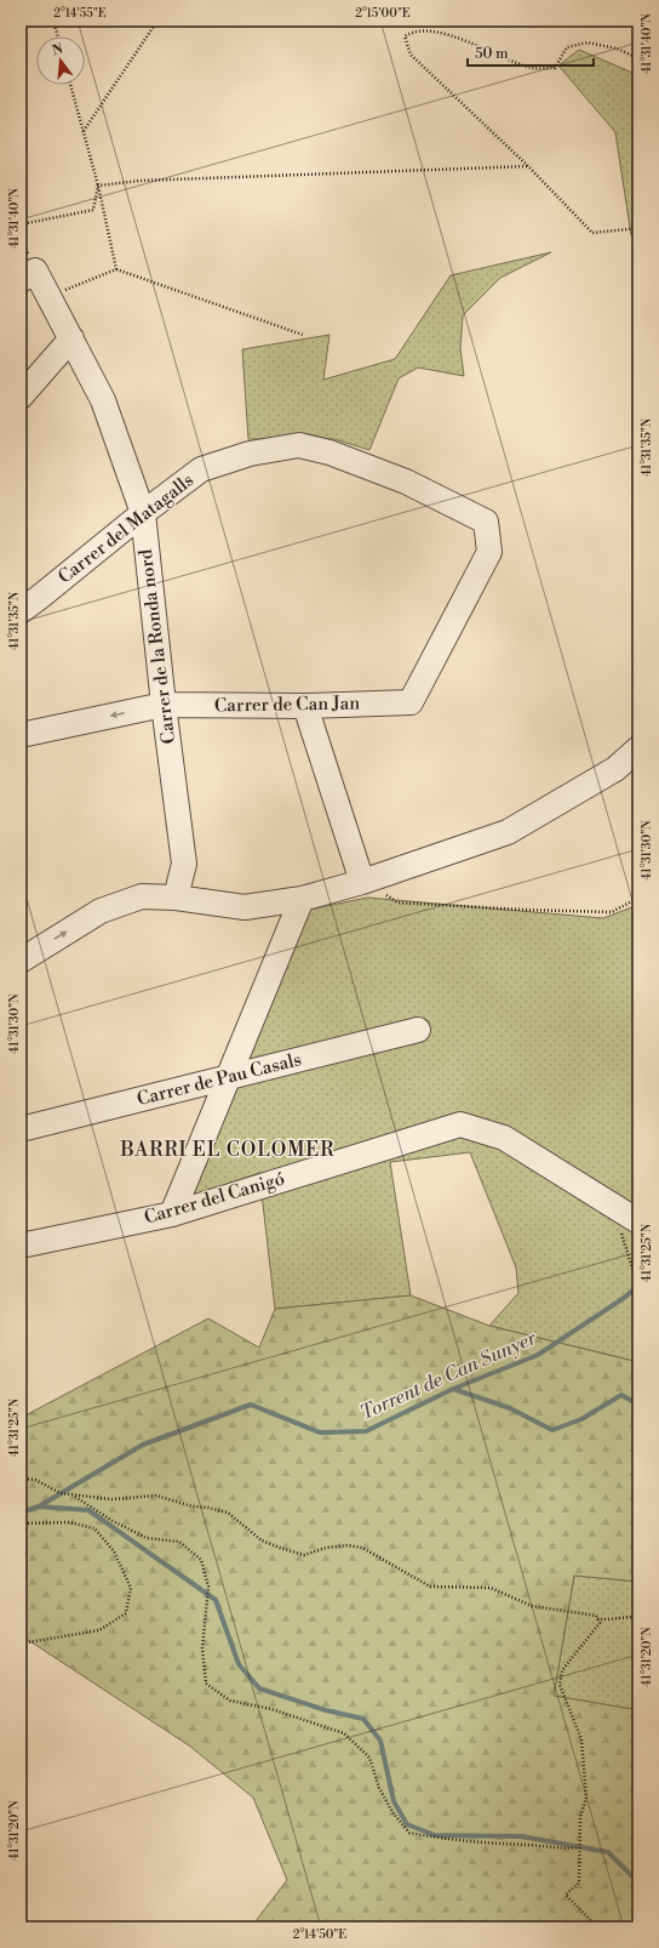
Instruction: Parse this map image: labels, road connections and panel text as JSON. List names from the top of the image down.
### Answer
{
  "streets": {
    "street": [
      "Carrer del Matagalls",
      "Carrer de la Ronda nord",
      "Carrer de Can Jan",
      "Carrer de Pau Casals",
      "Carrer del Canigó"
    ]
  },
  "crossings": [
    ["Carrer del Matagalls", "Carrer de la Ronda nord"],
    ["Carrer del Matagalls", "Carrer de Can Jan"],
    ["Carrer de la Ronda nord", "Carrer de Can Jan"]
  ],
  "districts": ["BARRI EL COLOMER"],
  "water": ["Torrent de Can Sunyer"],
  "scale_bar": "50 m",
  "north": "top",
  "coordinates": [
    "2°14'55\"E",
    "2°15'00\"E",
    "41°31'40\"N",
    "41°31'35\"N",
    "41°31'30\"N",
    "41°31'25\"N",
    "41°31'20\"N",
    "2°14'50\"E"
  ]
}
